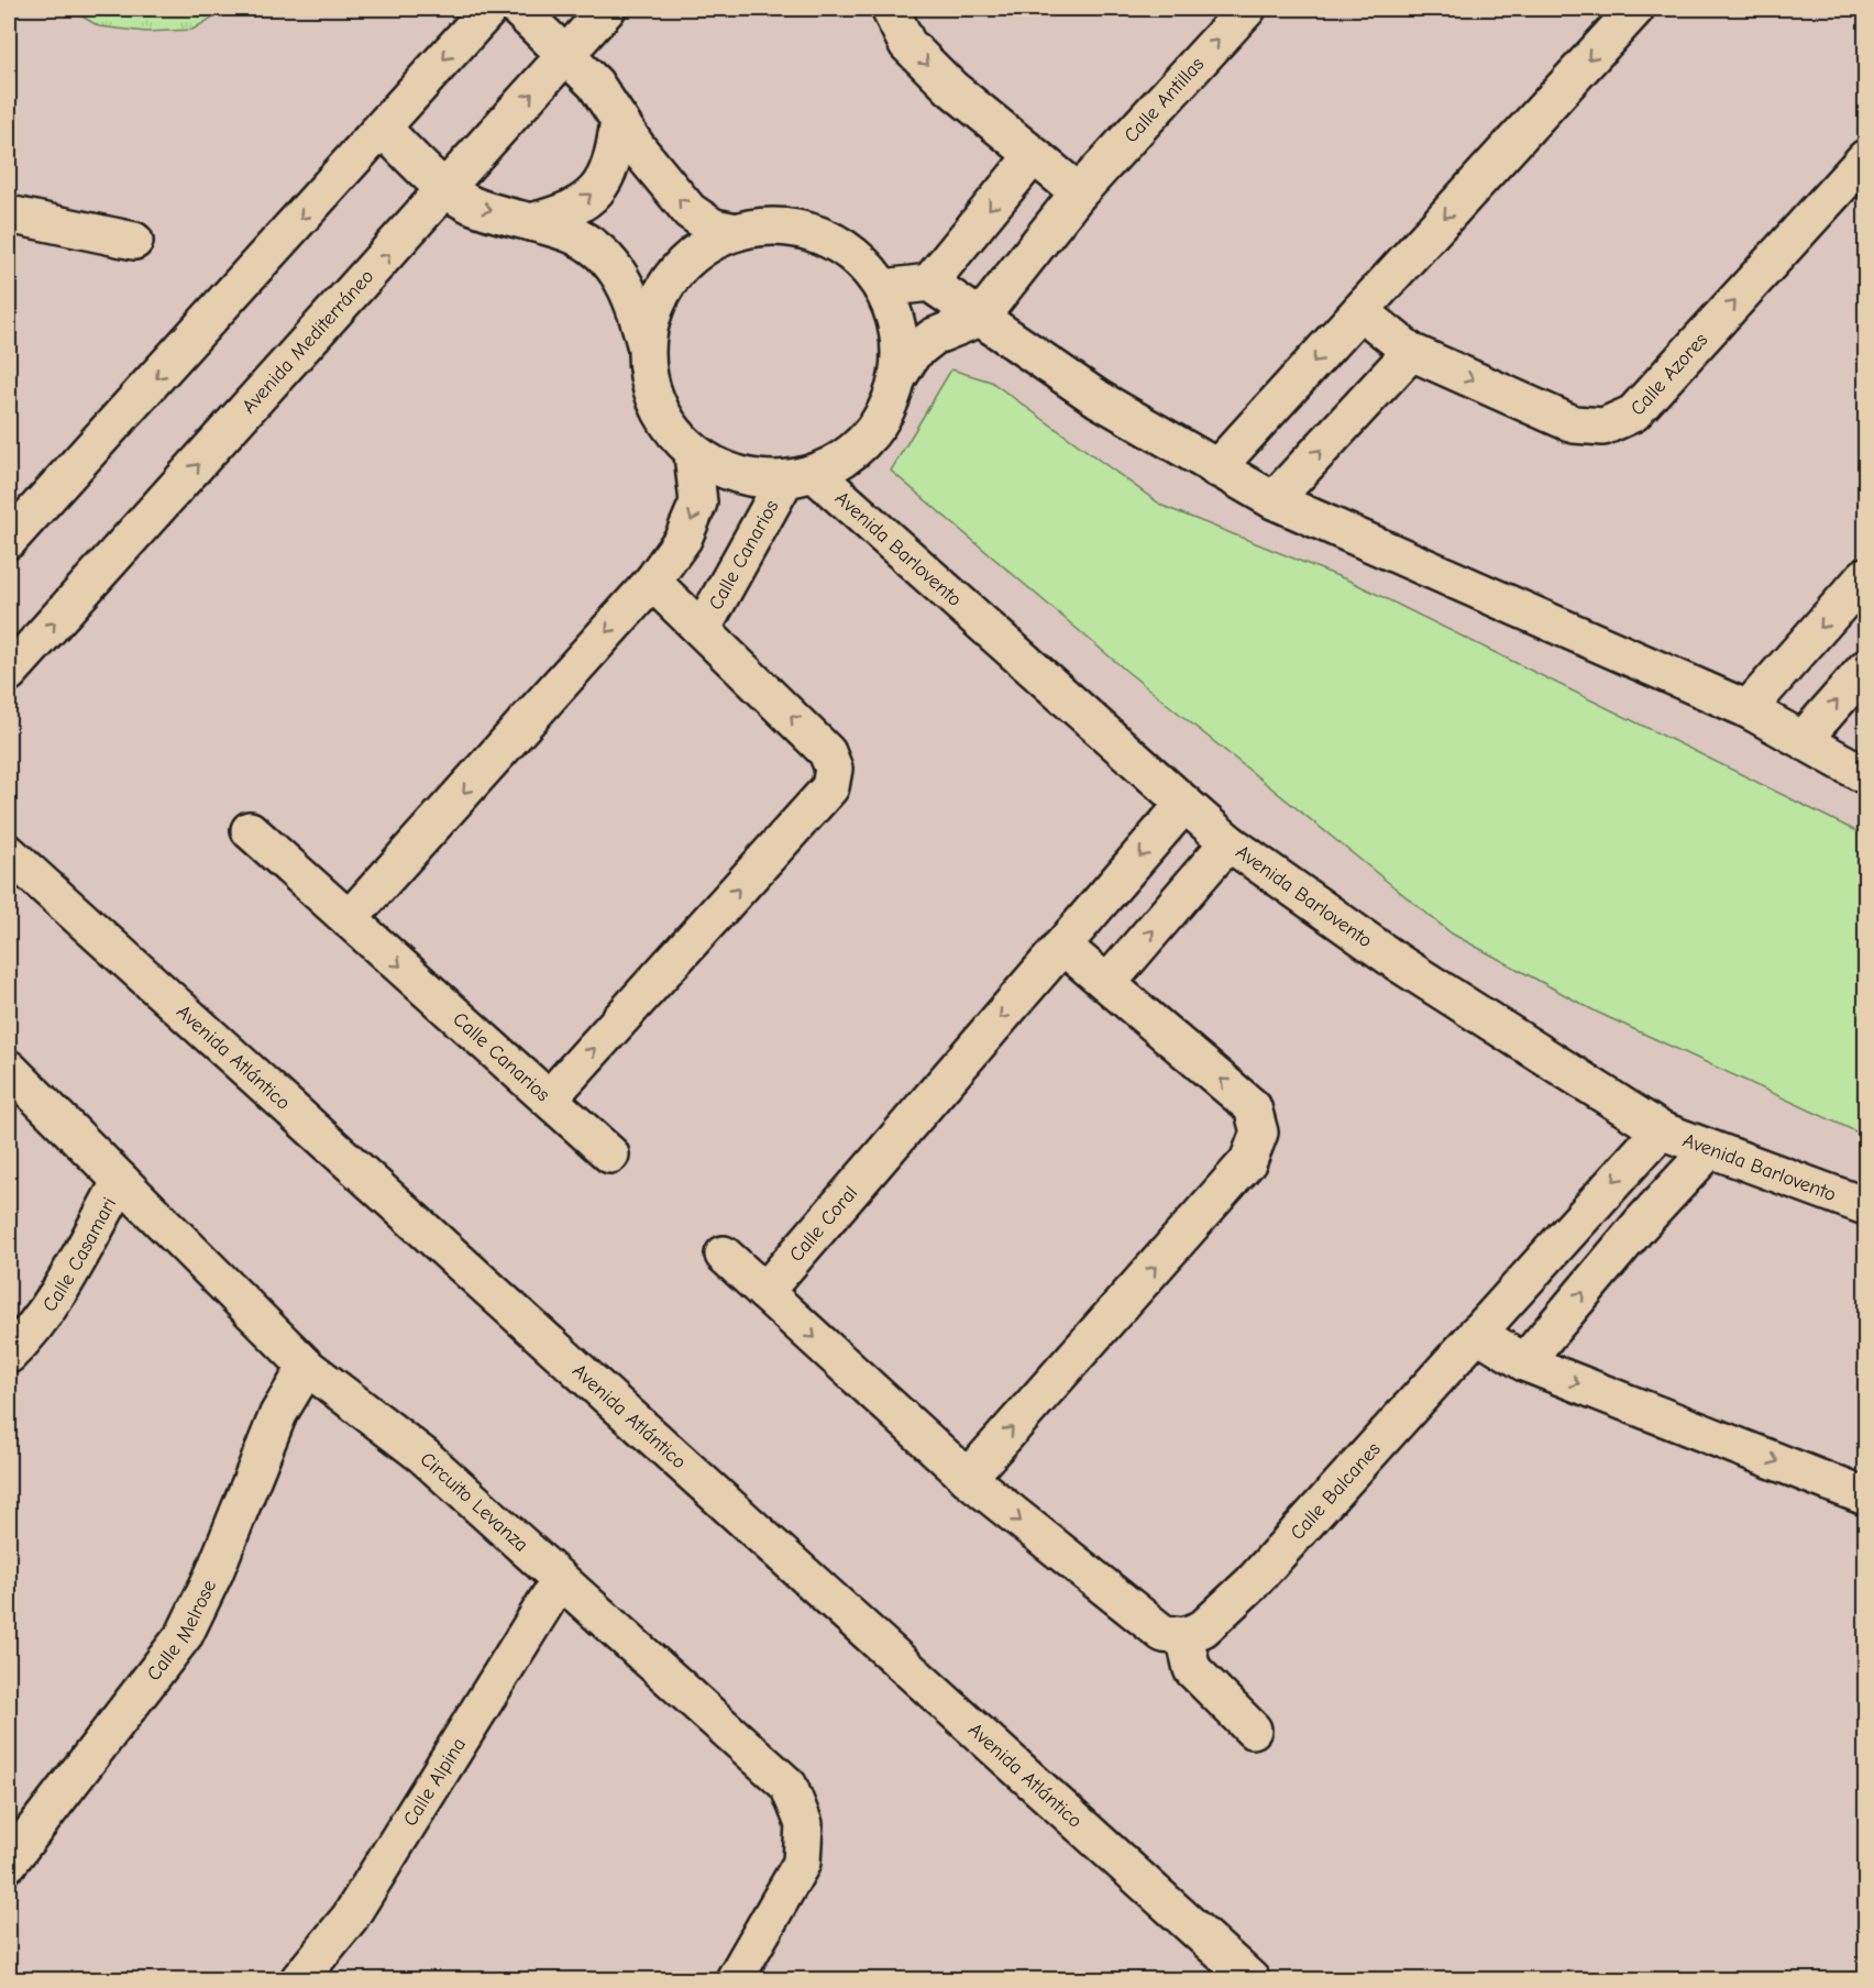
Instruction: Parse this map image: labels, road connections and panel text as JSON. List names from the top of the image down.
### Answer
{
  "streets": {
    "street": [
      "Calle Antillas",
      "Avenida Mediterráneo",
      "Calle Azores",
      "Avenida Barlovento",
      "Calle Canarios",
      "Avenida Atlántico",
      "Calle Coral",
      "Calle Casamari",
      "Calle Balcanes",
      "Circuito Levanza",
      "Calle Melrose",
      "Calle Alpina"
    ]
  },
  "crossings": [
    ["Avenida Barlovento", "Calle Canarios"],
    ["Avenida Barlovento", "Calle Coral"],
    ["Avenida Barlovento", "Calle Balcanes"],
    ["Calle Casamari", "Circuito Levanza"],
    ["Circuito Levanza", "Calle Melrose"],
    ["Circuito Levanza", "Calle Alpina"]
  ],
  "one_way": ["Calle Coral"]
}
